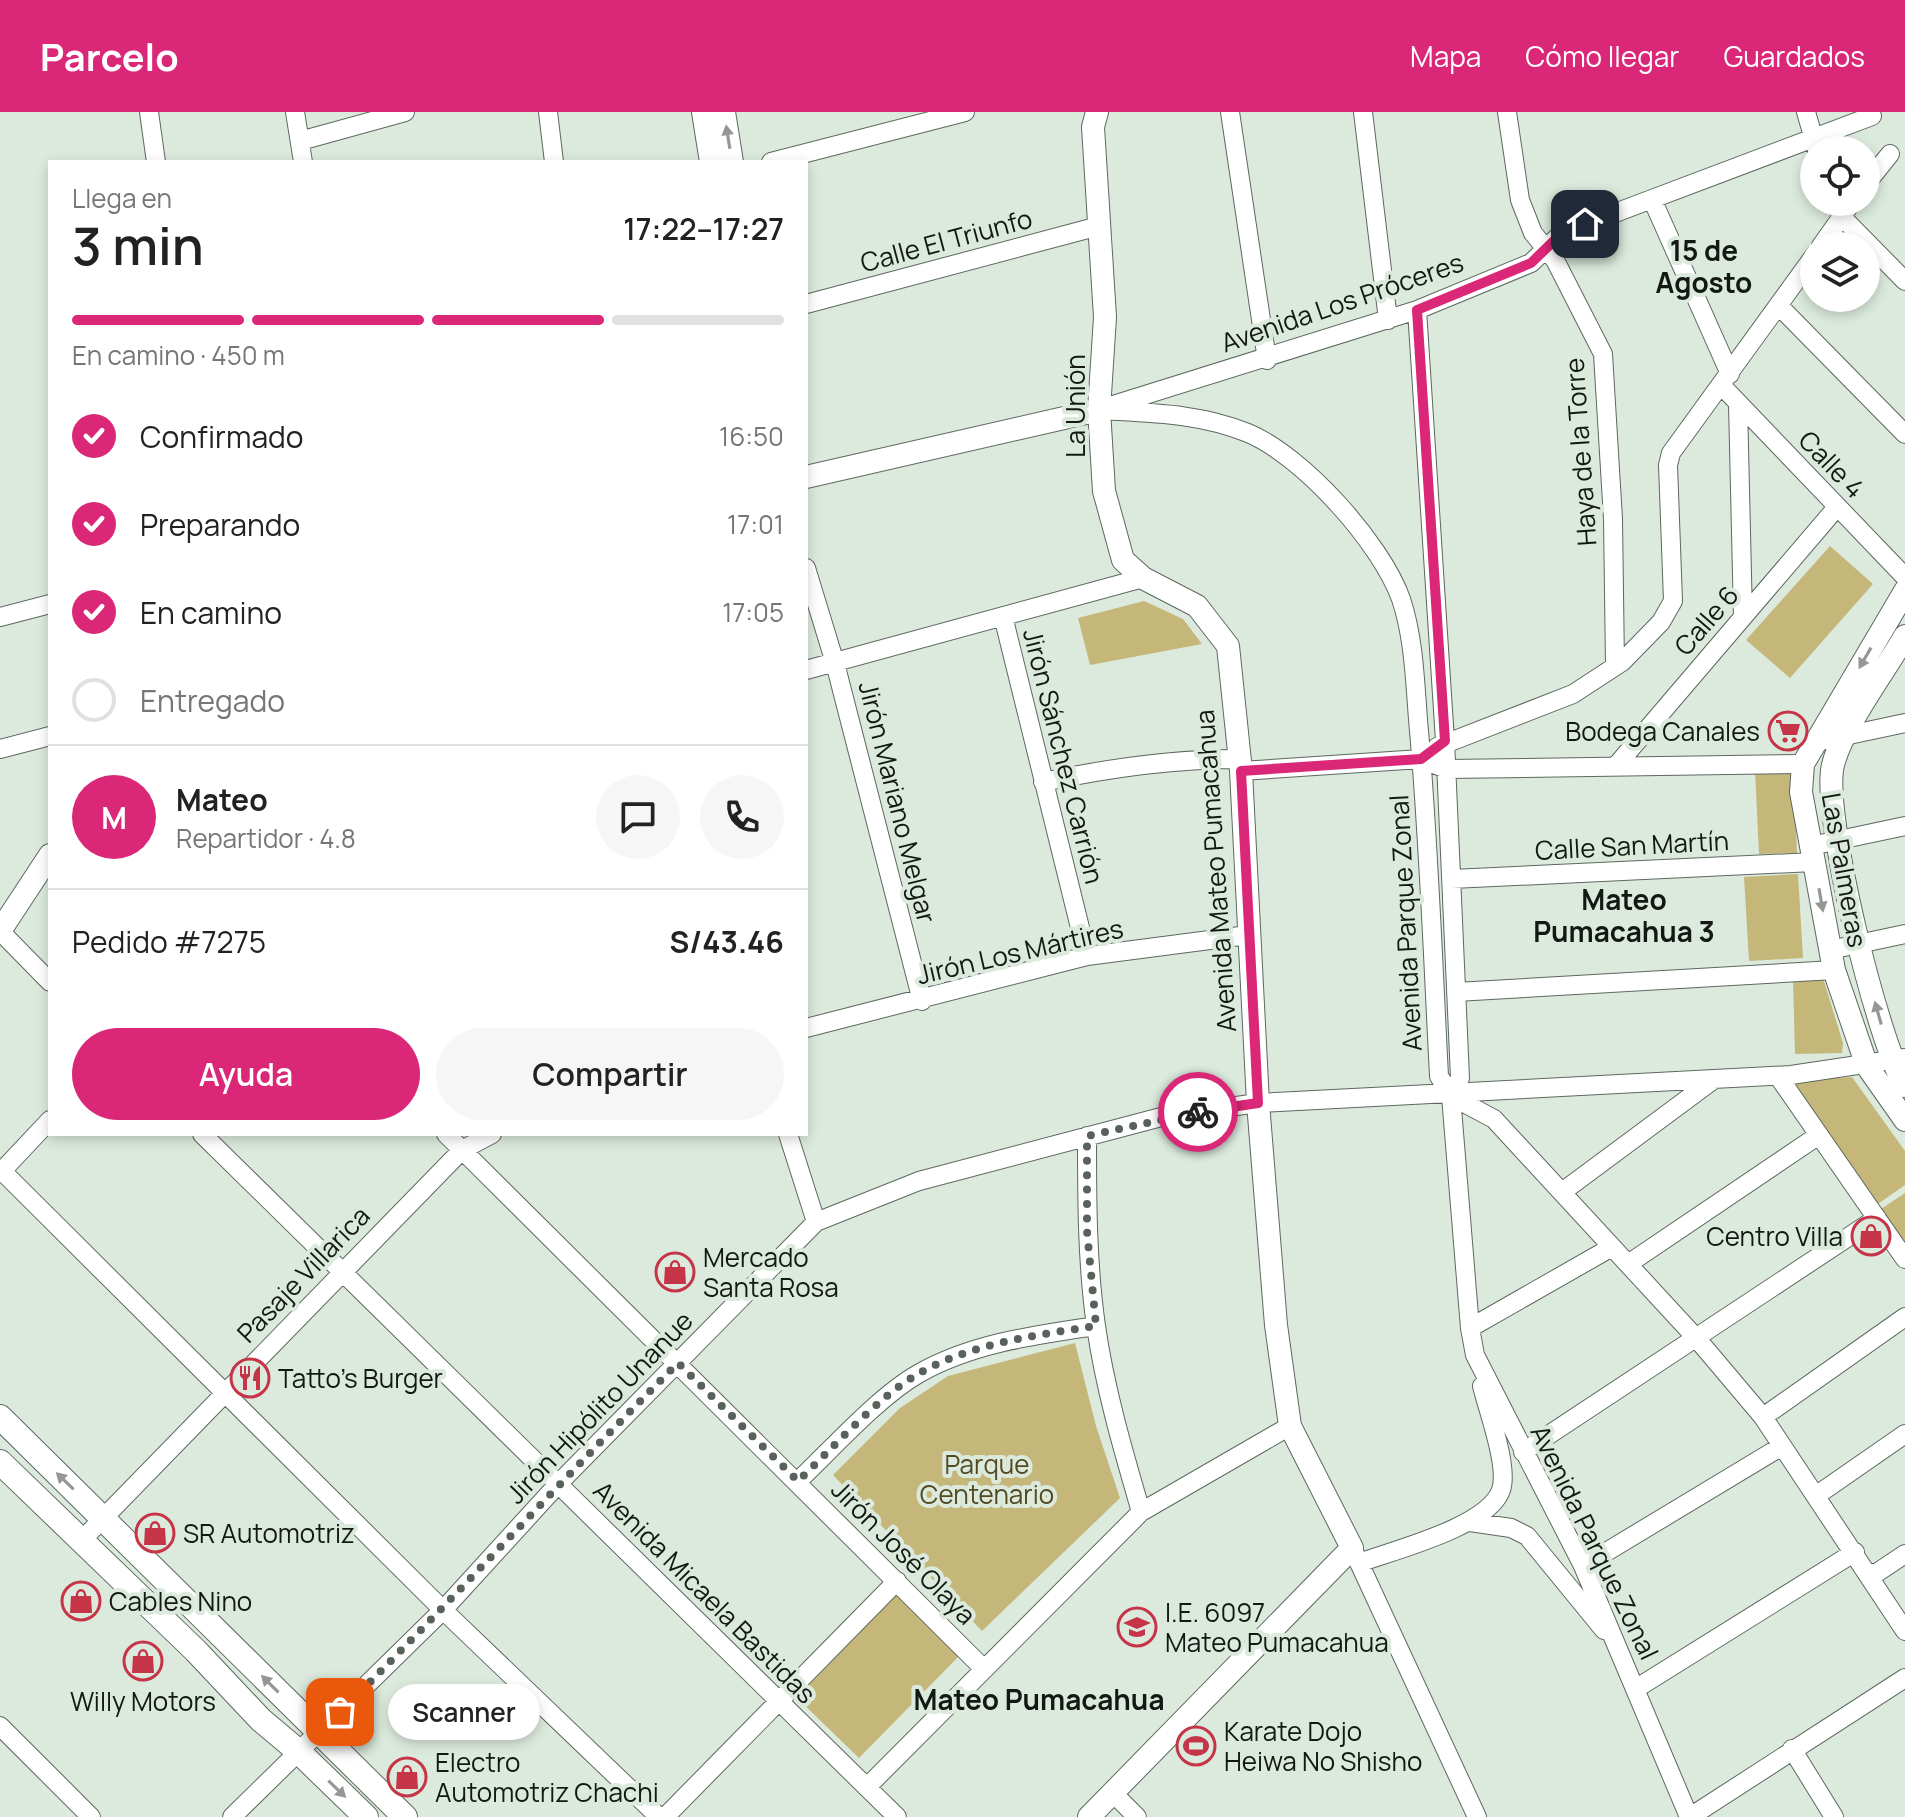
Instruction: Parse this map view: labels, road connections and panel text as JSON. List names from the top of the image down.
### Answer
{
  "streets": {
    "street": [
      "Calle El Triunfo",
      "Avenida Los Próceres",
      "La Unión",
      "Haya de la Torre",
      "Calle 4",
      "Calle 6",
      "Jirón Sánchez Carrión",
      "Jirón Mariano Melgar",
      "Calle San Martín",
      "Las Palmeras",
      "Avenida Mateo Pumacahua",
      "Avenida Parque Zonal",
      "Jirón Los Mártires",
      "Pasaje Villarica",
      "Jirón Hipólito Unanue",
      "Jirón José Olaya",
      "Avenida Micaela Bastidas"
    ]
  },
  "crossings": [
    ["Calle El Triunfo", "La Unión"],
    ["Avenida Los Próceres", "La Unión"],
    ["Avenida Los Próceres", "Haya de la Torre"],
    ["Avenida Los Próceres", "Calle 4"],
    ["Avenida Los Próceres", "Avenida Parque Zonal"],
    ["La Unión", "Avenida Mateo Pumacahua"],
    ["La Unión", "Avenida Parque Zonal"],
    ["Calle 4", "Calle 6"],
    ["Jirón Sánchez Carrión", "Jirón Los Mártires"],
    ["Jirón Mariano Melgar", "Jirón Los Mártires"],
    ["Calle San Martín", "Las Palmeras"],
    ["Calle San Martín", "Avenida Parque Zonal"],
    ["Las Palmeras", "Jirón Hipólito Unanue"],
    ["Avenida Mateo Pumacahua", "Jirón Los Mártires"],
    ["Avenida Mateo Pumacahua", "Jirón Hipólito Unanue"],
    ["Avenida Parque Zonal", "Jirón Hipólito Unanue"],
    ["Pasaje Villarica", "Jirón José Olaya"],
    ["Pasaje Villarica", "Avenida Micaela Bastidas"],
    ["Jirón Hipólito Unanue", "Jirón José Olaya"],
    ["Jirón Hipólito Unanue", "Avenida Micaela Bastidas"]
  ],
  "districts": ["15 de Agosto", "Mateo Pumacahua 3", "Mateo Pumacahua"],
  "parks": ["Parque Centenario"],
  "places": {
    "supermarket": ["Bodega Canales"],
    "shop": [
      "Centro Villa",
      "Mercado Santa Rosa",
      "SR Automotriz",
      "Cables Nino",
      "Willy Motors",
      "Electro Automotriz Chachi"
    ],
    "restaurant": ["Tatto's Burger"],
    "school or university": ["I.E. 6097 Mateo Pumacahua"],
    "other": ["Scanner"],
    "sports": ["Karate Dojo Heiwa No Shisho"]
  },
  "page": {
    "header": "Parcelo",
    "nav": ["Mapa", "Cómo llegar", "Guardados"],
    "heading": ["3 min", "Llega en", "17:22–17:27"],
    "panel": [
      "Mateo",
      "Repartidor · 4.8",
      "Pedido #7275",
      "S/43.46"
    ],
    "bar": "En camino · 450 m",
    "list": [
      ["Confirmado", "16:50"],
      ["Preparando", "17:01"],
      ["En camino", "17:05"],
      "Entregado"
    ],
    "round": "M",
    "buttons": ["Ayuda", "Compartir"],
    "bubble": "Scanner"
  }
}
